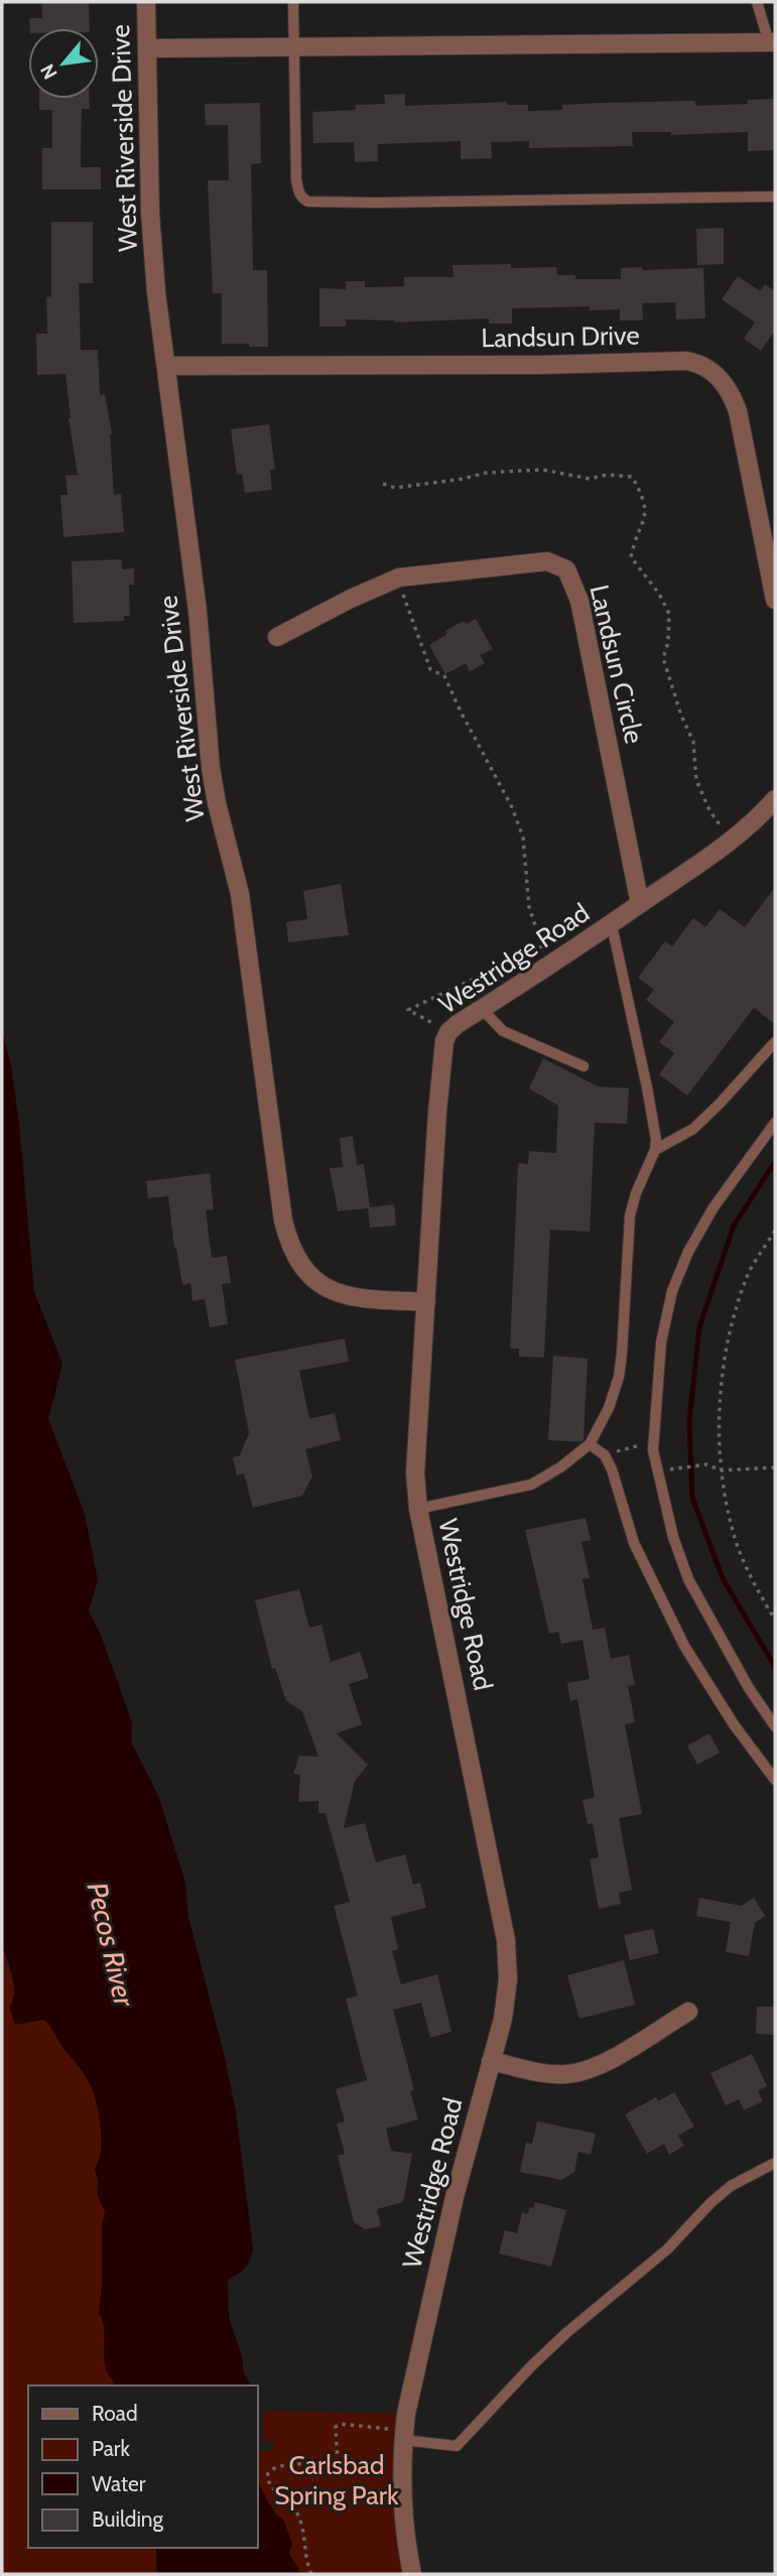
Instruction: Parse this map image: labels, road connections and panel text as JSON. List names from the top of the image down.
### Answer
{
  "streets": {
    "street": [
      "West Riverside Drive",
      "Landsun Drive",
      "Landsun Circle",
      "Westridge Road"
    ]
  },
  "crossings": [
    ["West Riverside Drive", "Landsun Drive"],
    ["West Riverside Drive", "Westridge Road"],
    ["Landsun Circle", "Westridge Road"]
  ],
  "water": ["Pecos River"],
  "parks": ["Carlsbad Spring Park"],
  "legend": [
    "Road",
    "Park",
    "Water",
    "Building"
  ],
  "north": "bottom left"
}
